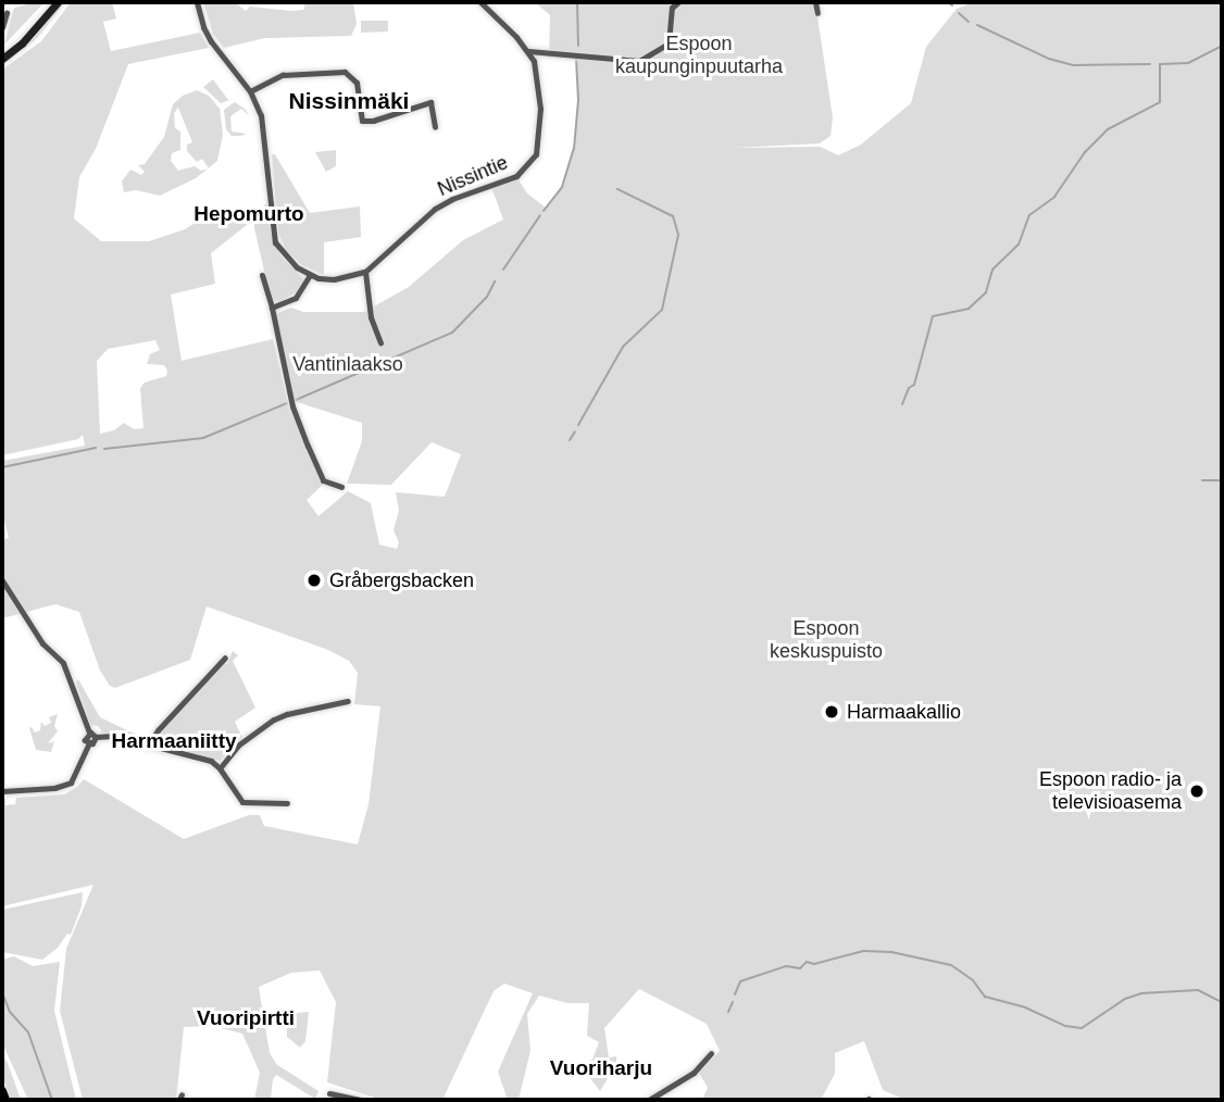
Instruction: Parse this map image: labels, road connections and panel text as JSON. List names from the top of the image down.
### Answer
{
  "streets": {
    "street": ["Nissintie"]
  },
  "districts": [
    "Nissinmäki",
    "Hepomurto",
    "Harmaaniitty",
    "Vuoripirtti",
    "Vuoriharju"
  ],
  "parks": ["Espoon kaupunginpuutarha", "Vantinlaakso", "Espoon keskuspuisto"],
  "places": ["Gråbergsbacken", "Harmaakallio", "Espoon radio- ja televisioasema"]
}
